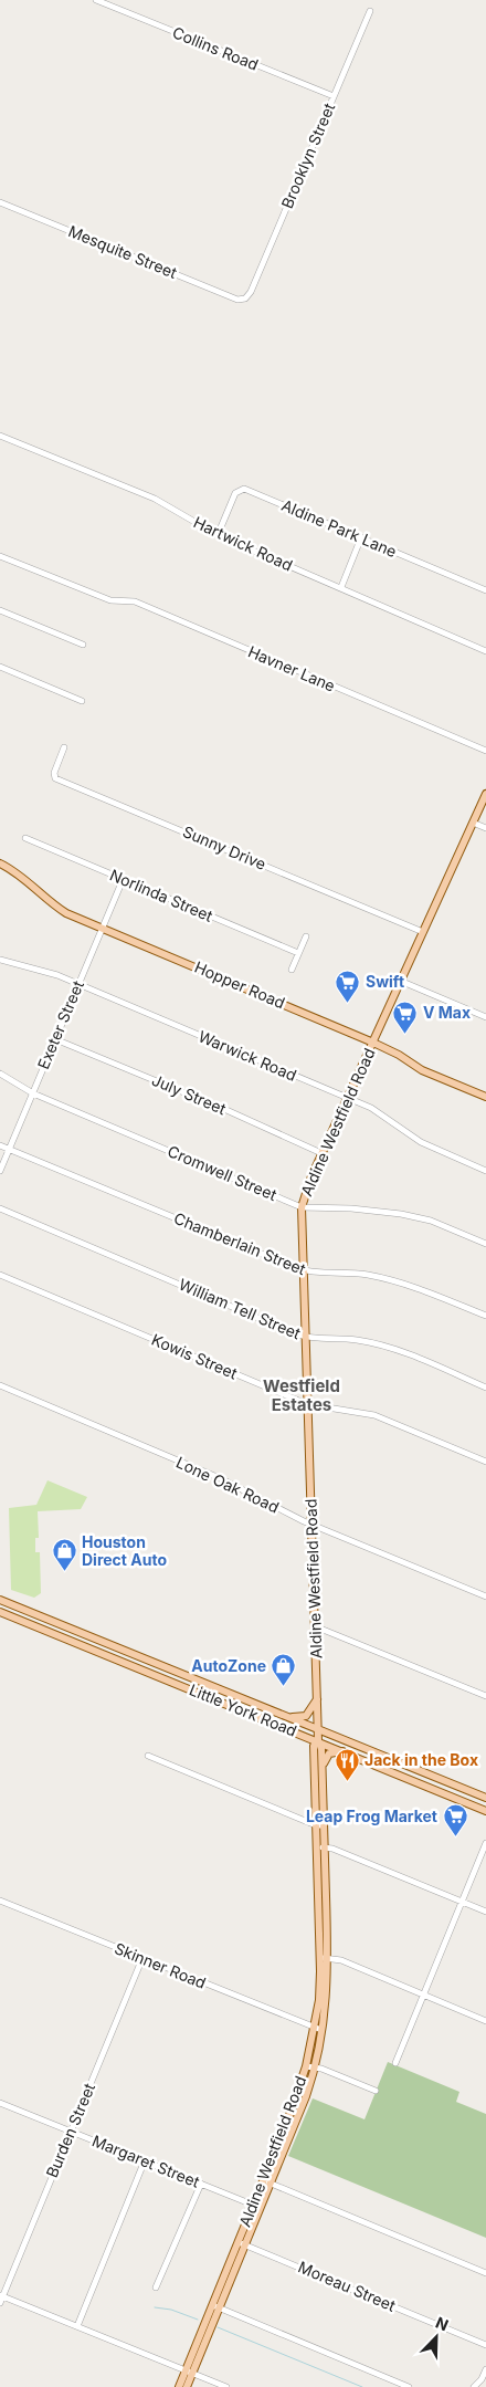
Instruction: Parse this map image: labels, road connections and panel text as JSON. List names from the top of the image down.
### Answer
{
  "streets": {
    "main road": ["Hopper Road", "Aldine Westfield Road", "Little York Road"],
    "street": [
      "Collins Road",
      "Brooklyn Street",
      "Mesquite Street",
      "Aldine Park Lane",
      "Hartwick Road",
      "Havner Lane",
      "Sunny Drive",
      "Norlinda Street",
      "Exeter Street",
      "Warwick Road",
      "July Street",
      "Cromwell Street",
      "Chamberlain Street",
      "William Tell Street",
      "Kowis Street",
      "Lone Oak Road",
      "Skinner Road",
      "Burden Street",
      "Margaret Street",
      "Moreau Street"
    ]
  },
  "crossings": [
    ["Collins Road", "Brooklyn Street"],
    ["Brooklyn Street", "Mesquite Street"],
    ["Aldine Park Lane", "Hartwick Road"],
    ["Sunny Drive", "Aldine Westfield Road"],
    ["Norlinda Street", "Exeter Street"],
    ["Hopper Road", "Exeter Street"],
    ["Hopper Road", "Aldine Westfield Road"],
    ["Exeter Street", "Warwick Road"],
    ["Exeter Street", "July Street"],
    ["Exeter Street", "Cromwell Street"],
    ["Exeter Street", "Chamberlain Street"],
    ["Warwick Road", "Aldine Westfield Road"],
    ["July Street", "Aldine Westfield Road"],
    ["Aldine Westfield Road", "Cromwell Street"],
    ["Aldine Westfield Road", "Chamberlain Street"],
    ["Aldine Westfield Road", "William Tell Street"],
    ["Aldine Westfield Road", "Kowis Street"],
    ["Aldine Westfield Road", "Lone Oak Road"],
    ["Aldine Westfield Road", "Little York Road"],
    ["Aldine Westfield Road", "Skinner Road"],
    ["Aldine Westfield Road", "Margaret Street"],
    ["Aldine Westfield Road", "Moreau Street"],
    ["Skinner Road", "Burden Street"],
    ["Burden Street", "Margaret Street"]
  ],
  "districts": ["Westfield Estates"],
  "places": {
    "supermarket": ["Swift", "V Max", "Leap Frog Market"],
    "shop": ["Houston Direct Auto", "AutoZone"],
    "restaurant": ["Jack in the Box"]
  },
  "north": "top right"
}
